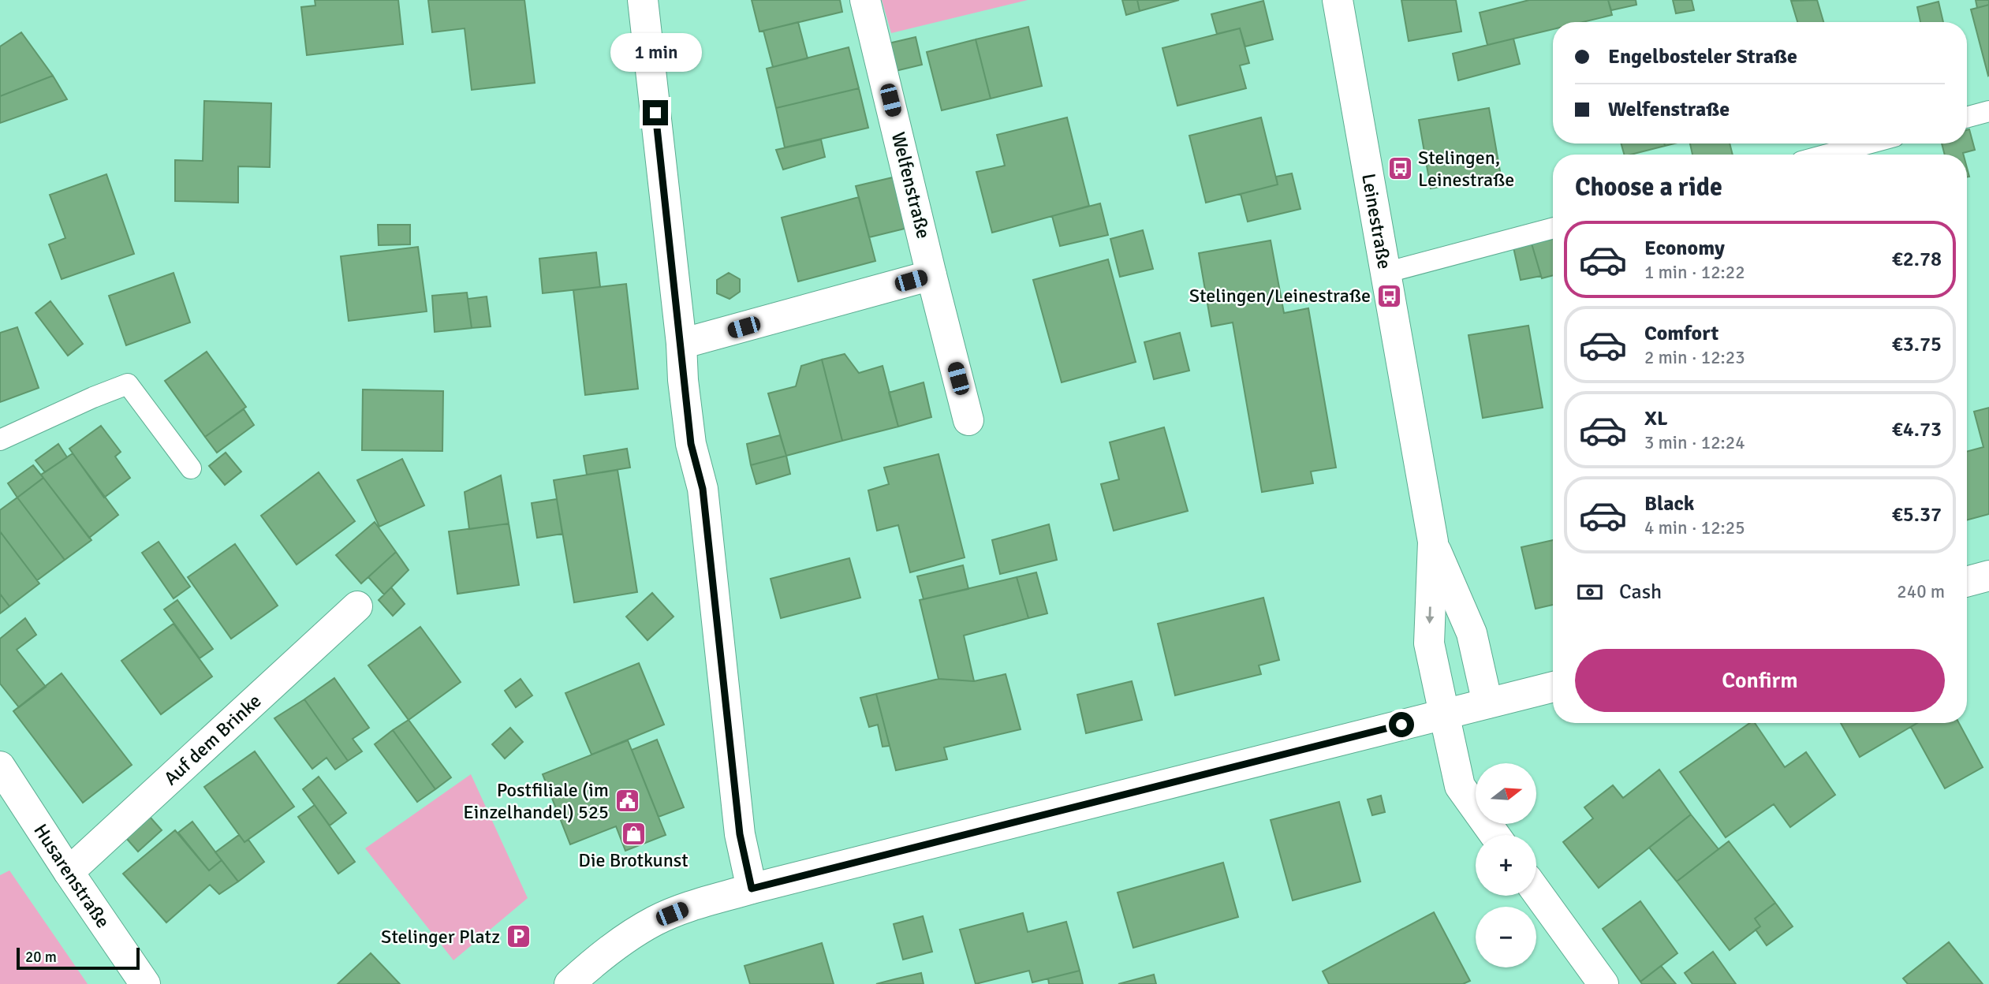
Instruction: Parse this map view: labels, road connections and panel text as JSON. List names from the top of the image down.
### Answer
{
  "streets": {
    "street": [
      "Welfenstraße",
      "Leinestraße",
      "Auf dem Brinke",
      "Husarenstraße"
    ]
  },
  "crossings": [
    ["Auf dem Brinke", "Husarenstraße"]
  ],
  "places": {
    "bus stop": ["Stelingen, Leinestraße", "Stelingen/Leinestraße"],
    "public building": ["Postfiliale (im Einzelhandel) 525"],
    "shop": ["Die Brotkunst"],
    "parking": ["Stelinger Platz"]
  },
  "scale_bar": "20 m",
  "north": "right",
  "page": {
    "banner": ["Engelbosteler Straße", "Welfenstraße"],
    "bubble": "1 min",
    "heading": "Choose a ride",
    "list": [
      {
        "name": "Economy",
        "note": "1 min · 12:22",
        "value": "€2.78"
      },
      {
        "name": "Comfort",
        "note": "2 min · 12:23",
        "value": "€3.75"
      },
      {
        "name": "XL",
        "note": "3 min · 12:24",
        "value": "€4.73"
      },
      {
        "name": "Black",
        "note": "4 min · 12:25",
        "value": "€5.37"
      }
    ],
    "pay": ["Cash", "240 m"],
    "buttons": "Confirm",
    "map_buttons": ["+", "−"],
    "scale": "20 m"
  }
}
